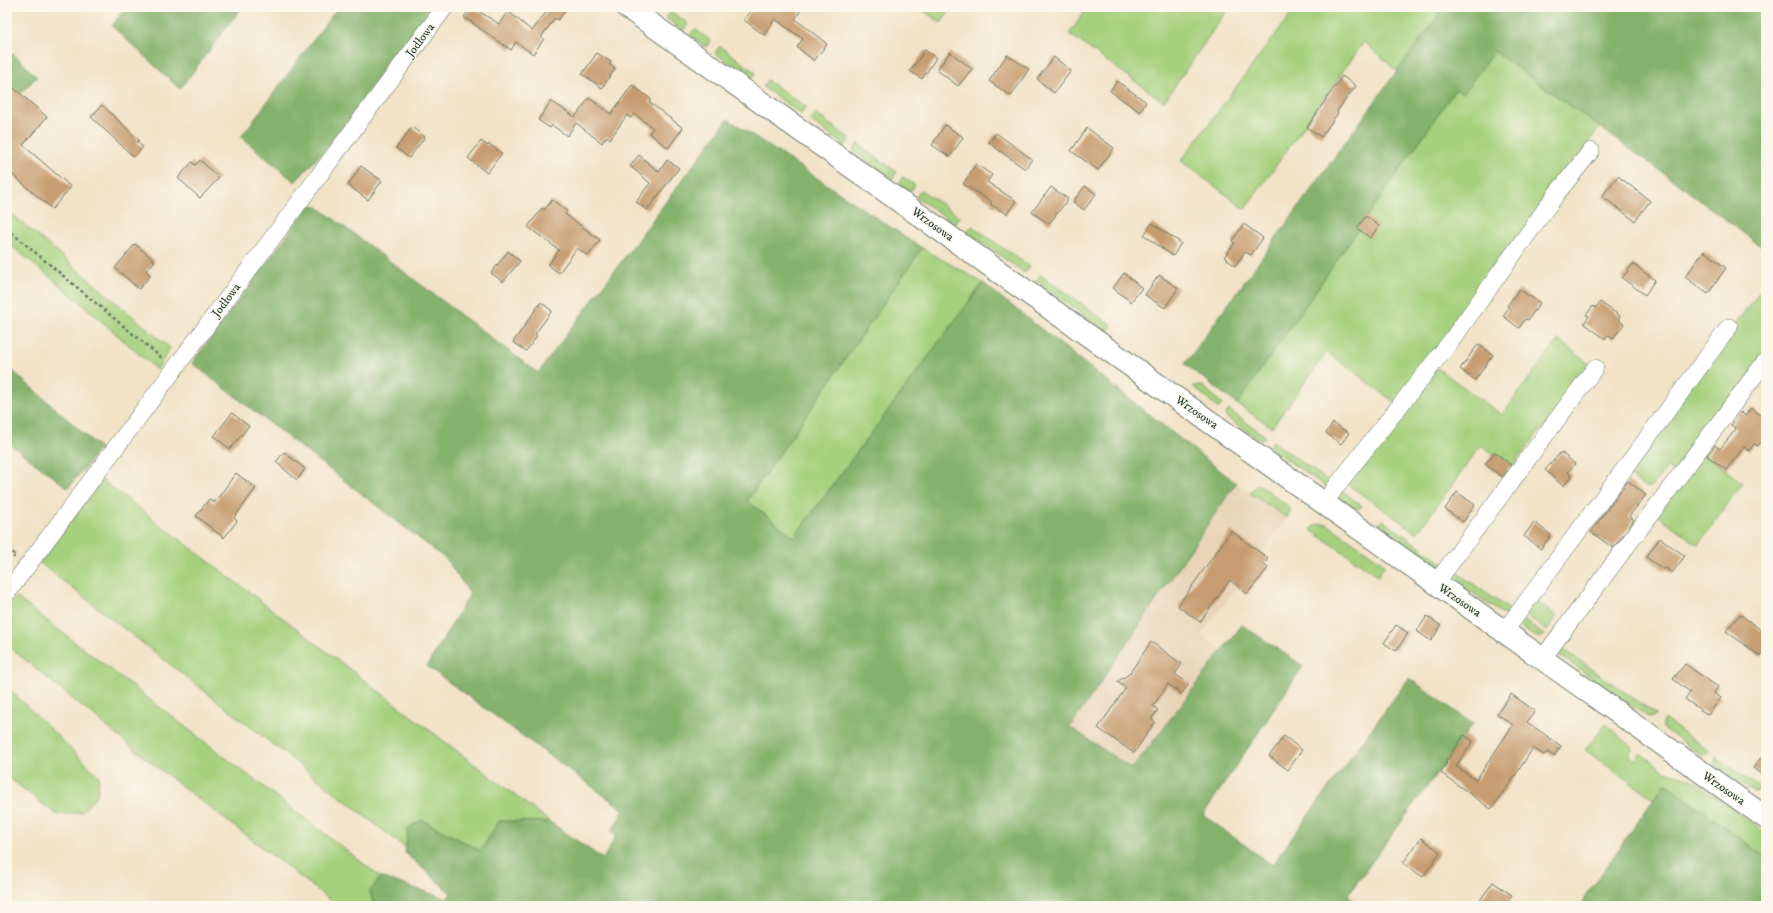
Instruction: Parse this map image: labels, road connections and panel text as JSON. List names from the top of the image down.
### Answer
{
  "streets": {
    "main road": ["Wrzosowa"],
    "street": ["Jodłowa"]
  }
}
